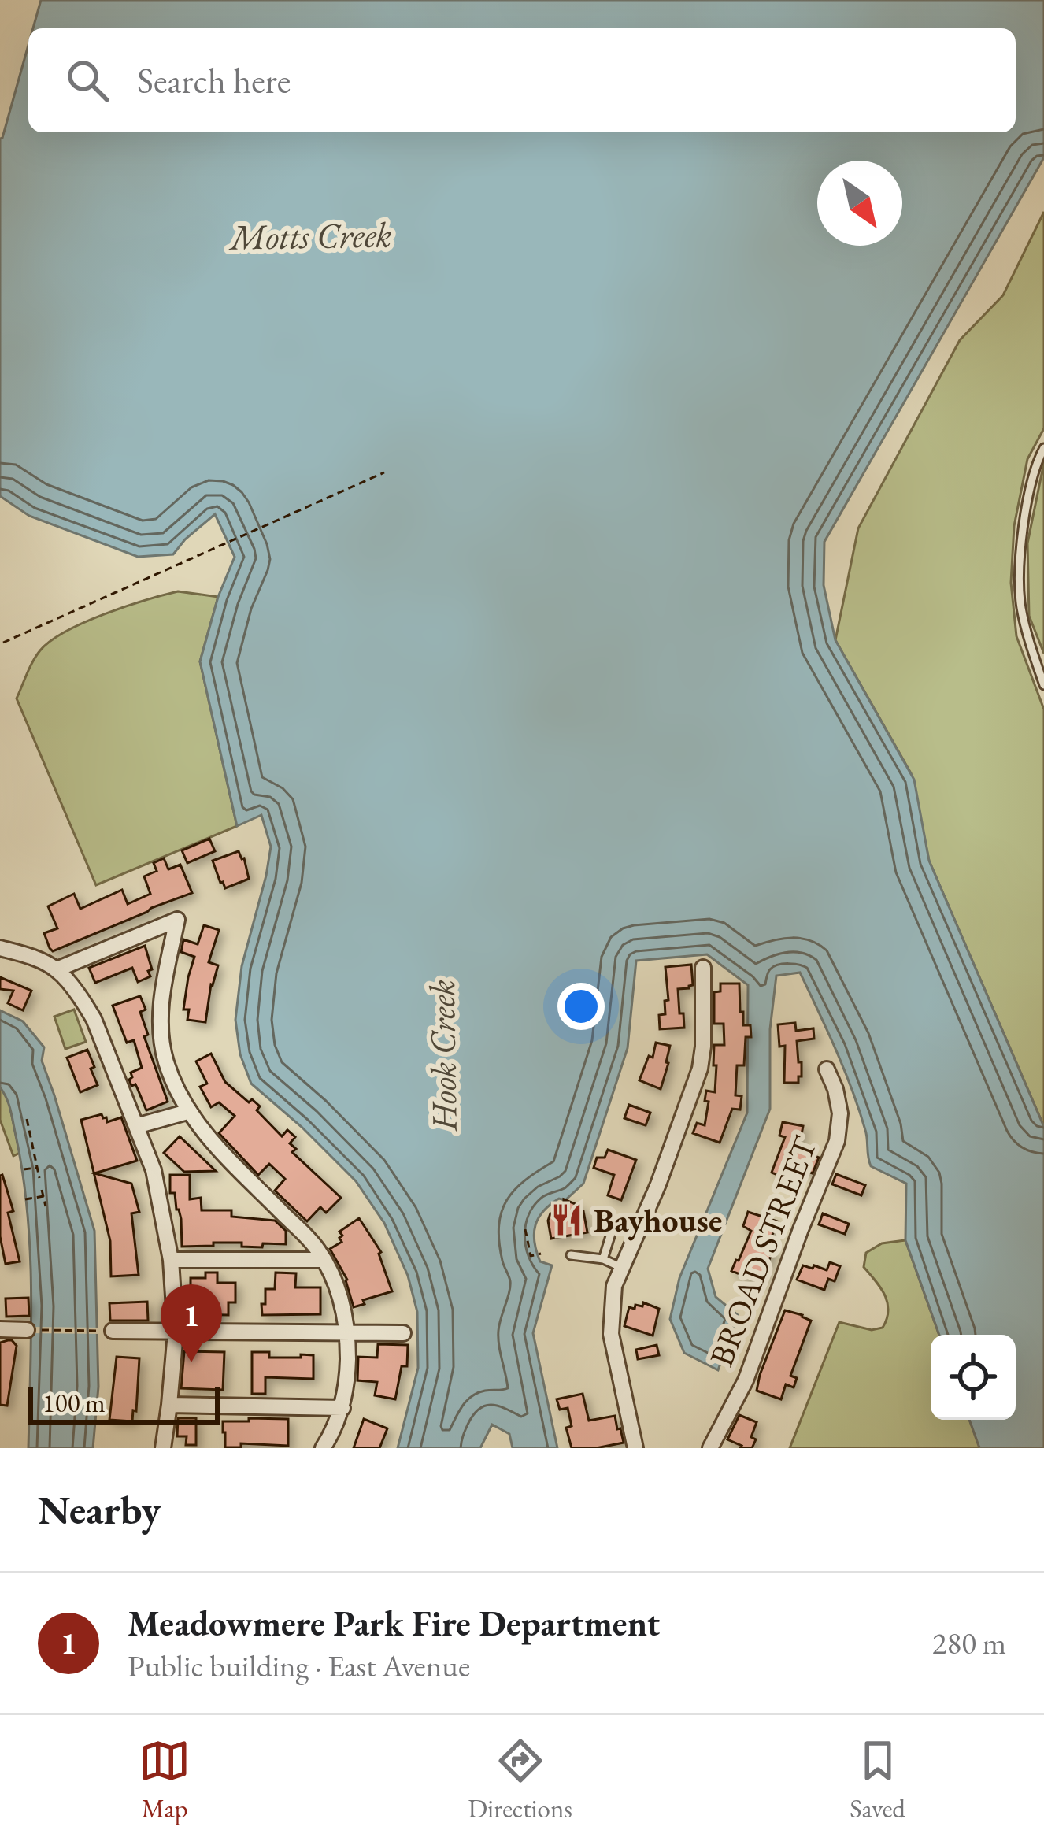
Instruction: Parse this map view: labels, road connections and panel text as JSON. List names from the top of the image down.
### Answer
{
  "streets": {
    "street": ["BROAD STREET"]
  },
  "water": ["Motts Creek", "Hook Creek"],
  "places": {
    "restaurant": ["Bayhouse"]
  },
  "scale_bar": "100 m",
  "north": "bottom right",
  "page": {
    "search": "Search here",
    "pins": "1",
    "scale": "100 m",
    "heading": "Nearby",
    "list": [
      {
        "mark": "1",
        "name": "Meadowmere Park Fire Department",
        "note": "Public building · East Avenue",
        "value": "280 m"
      }
    ],
    "nav": ["Map", "Directions", "Saved"]
  }
}
